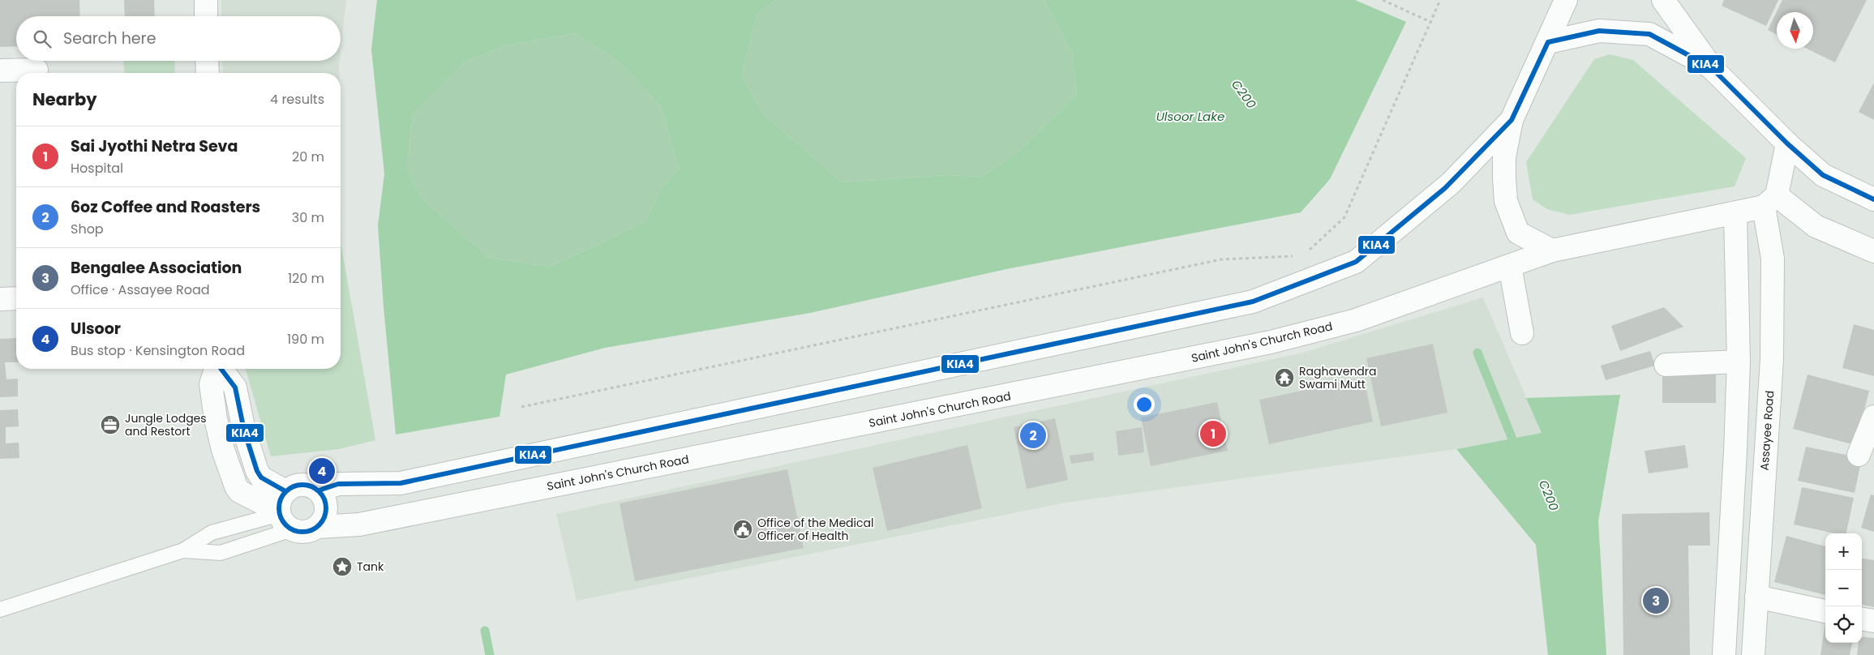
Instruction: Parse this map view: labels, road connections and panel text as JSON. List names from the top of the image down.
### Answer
{
  "streets": {
    "main road": ["Saint John's Church Road", "Assayee Road"]
  },
  "crossings": [
    ["Saint John's Church Road", "Assayee Road"]
  ],
  "water": ["C200", "Ulsoor Lake"],
  "places": {
    "temple": ["Raghavendra Swami Mutt"],
    "office": ["Jungle Lodges and Restort"],
    "public building": ["Office of the Medical Officer of Health"],
    "place": ["Tank"]
  },
  "lines": ["transit line KIA4"],
  "north": "bottom",
  "page": {
    "search": "Search here",
    "heading": ["Nearby", "4 results"],
    "list": [
      {
        "mark": "1",
        "name": "Sai Jyothi Netra Seva",
        "note": "Hospital",
        "value": "20 m"
      },
      {
        "mark": "2",
        "name": "6oz Coffee and Roasters",
        "note": "Shop",
        "value": "30 m"
      },
      {
        "mark": "3",
        "name": "Bengalee Association",
        "note": "Office · Assayee Road",
        "value": "120 m"
      },
      {
        "mark": "4",
        "name": "Ulsoor",
        "note": "Bus stop · Kensington Road",
        "value": "190 m"
      }
    ],
    "pins": [
      "1",
      "2",
      "4",
      "3"
    ],
    "map_buttons": ["+", "−"]
  }
}
